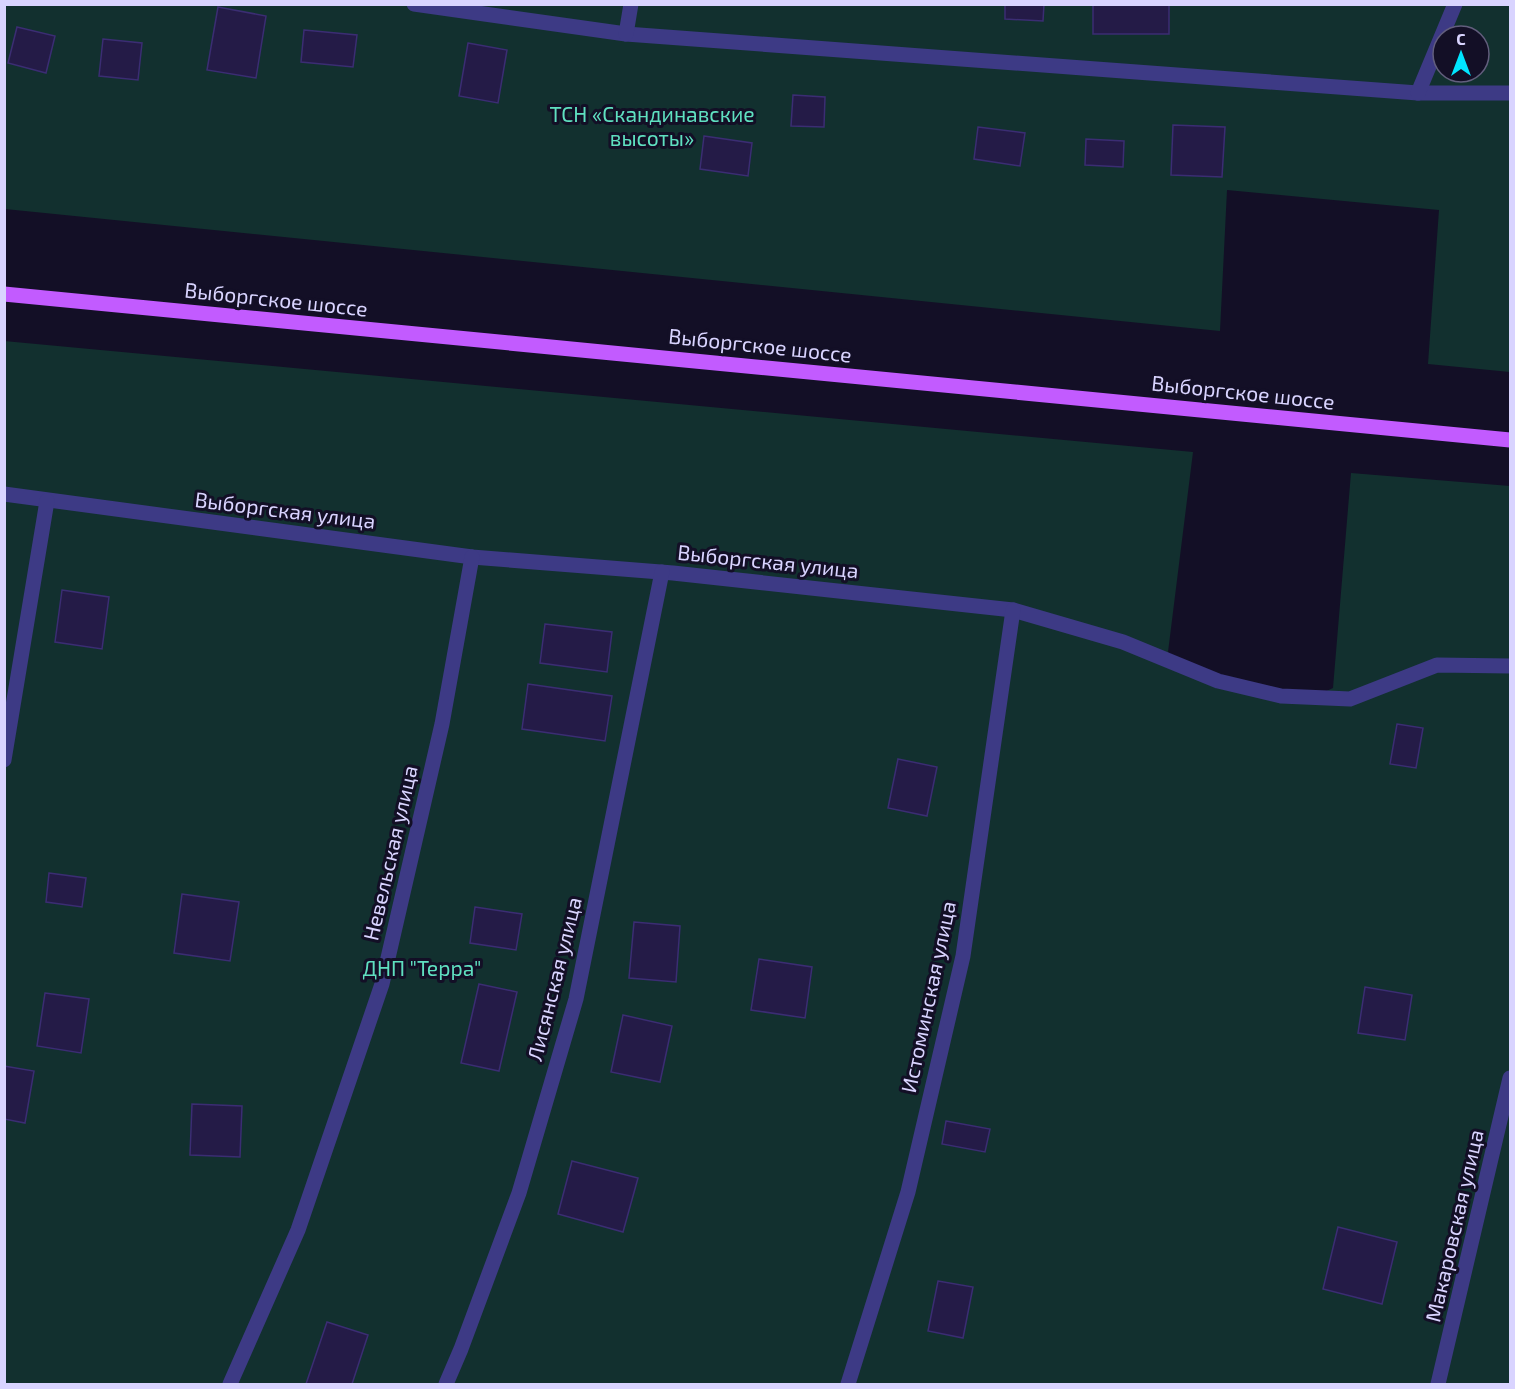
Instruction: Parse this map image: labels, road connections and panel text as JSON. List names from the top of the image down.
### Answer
{
  "streets": {
    "main road": ["Выборгское шоссе"],
    "street": [
      "Выборгская улица",
      "Невельская улица",
      "Лисянская улица",
      "Истоминская улица",
      "Макаровская улица"
    ]
  },
  "crossings": [
    ["Выборгская улица", "Невельская улица"],
    ["Выборгская улица", "Лисянская улица"],
    ["Выборгская улица", "Истоминская улица"]
  ],
  "parks": ["ТСН «Скандинавские высоты»", "ДНП \"Терра\""],
  "north": "top"
}
